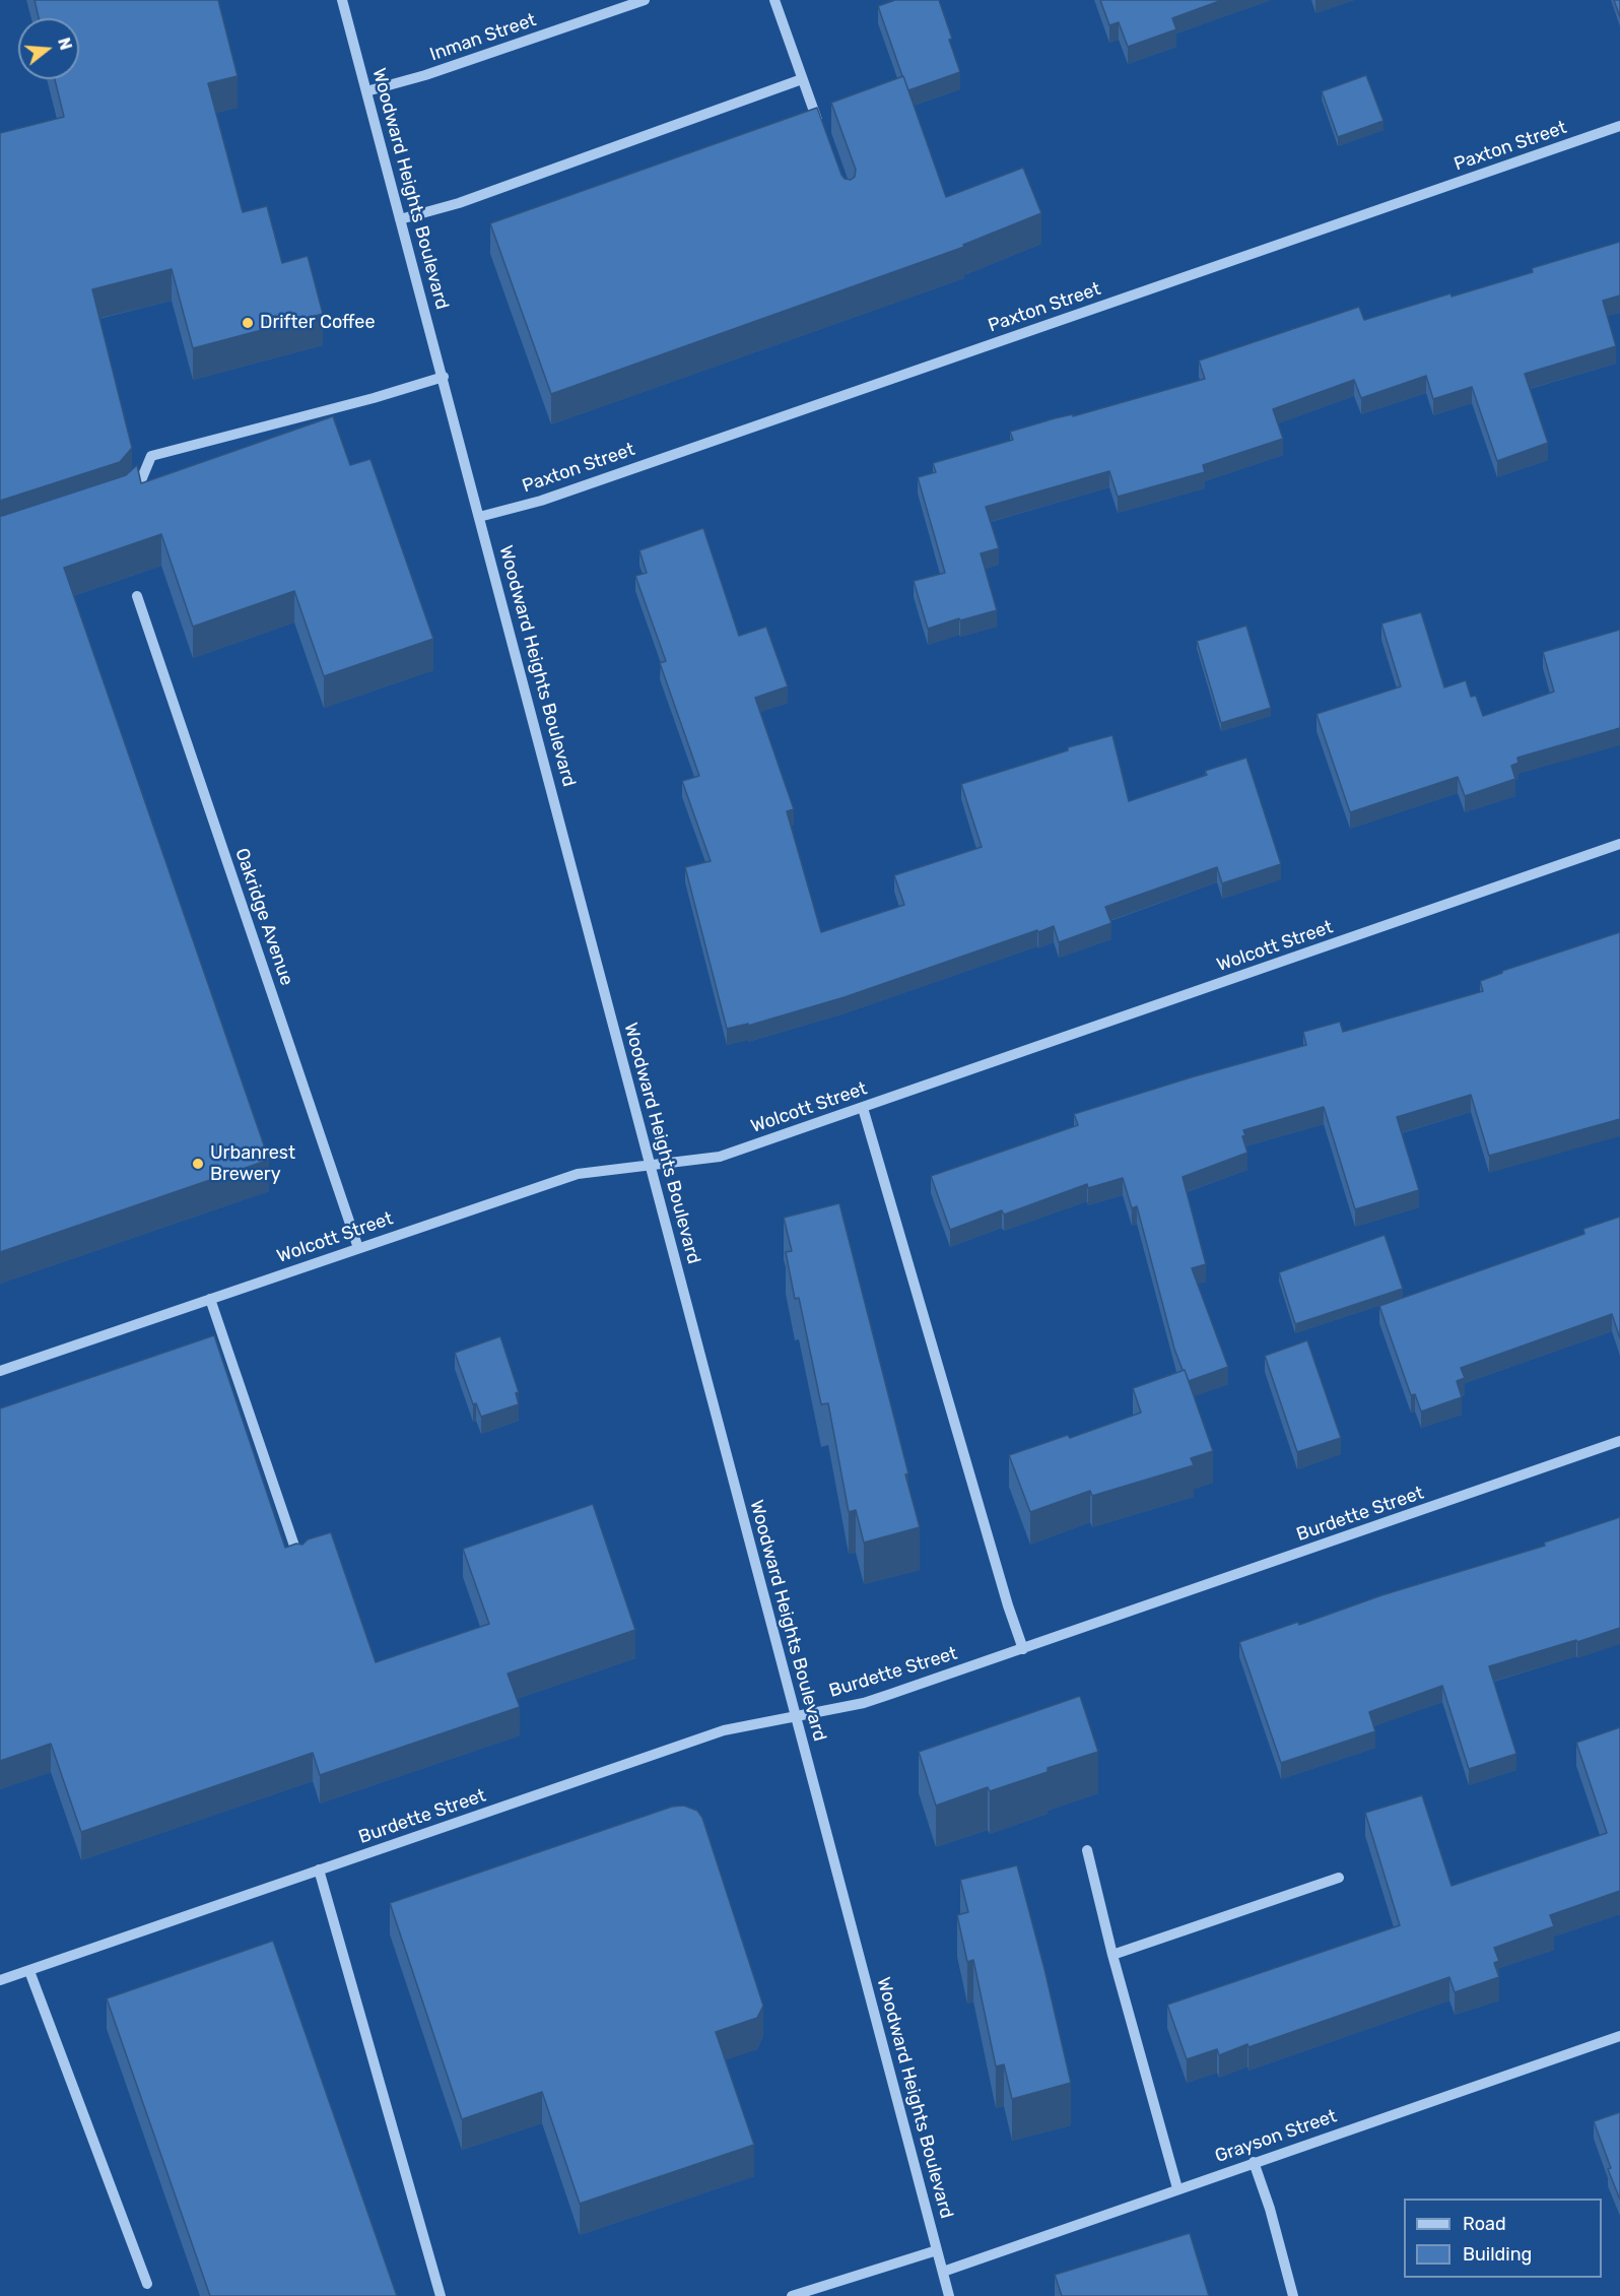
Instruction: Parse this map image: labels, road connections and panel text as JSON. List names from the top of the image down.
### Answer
{
  "streets": {
    "street": [
      "Inman Street",
      "Paxton Street",
      "Woodward Heights Boulevard",
      "Oakridge Avenue",
      "Wolcott Street",
      "Burdette Street",
      "Grayson Street"
    ]
  },
  "crossings": [
    ["Inman Street", "Woodward Heights Boulevard"],
    ["Paxton Street", "Woodward Heights Boulevard"],
    ["Woodward Heights Boulevard", "Wolcott Street"],
    ["Woodward Heights Boulevard", "Burdette Street"],
    ["Woodward Heights Boulevard", "Grayson Street"],
    ["Oakridge Avenue", "Wolcott Street"]
  ],
  "places": ["Drifter Coffee", "Urbanrest Brewery"],
  "legend": ["Road", "Building"],
  "north": "right"
}
